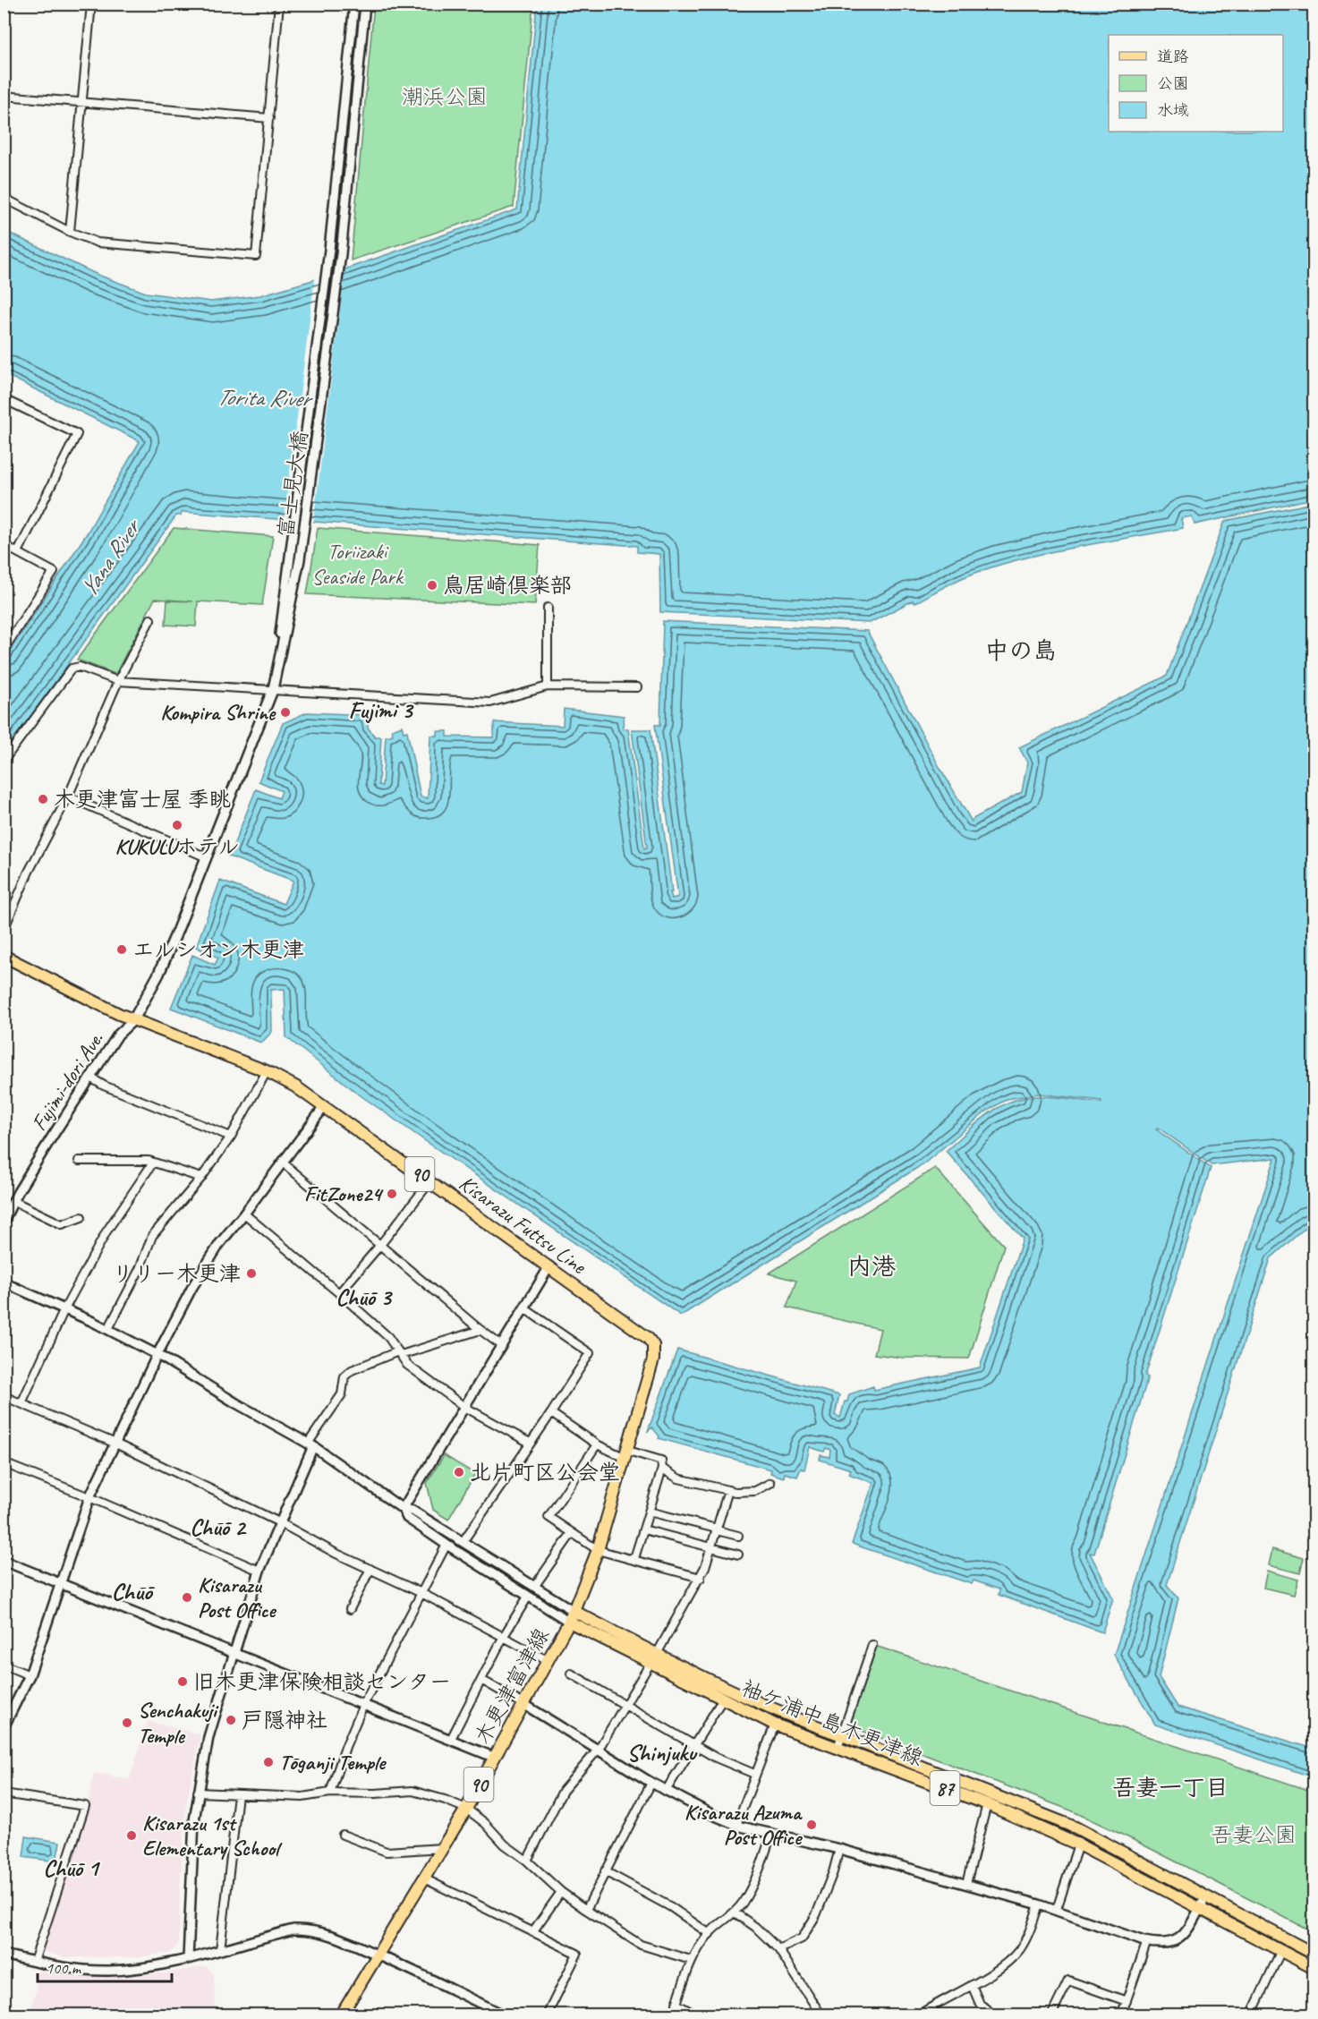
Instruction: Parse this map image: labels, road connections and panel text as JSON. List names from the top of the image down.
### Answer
{
  "streets": {
    "main road": [
      "90",
      "Kisarazu Futtsu Line",
      "木更津富津線",
      "袖ケ浦中島木更津線",
      "87"
    ],
    "street": ["富士見大橋", "Fujimi-dori Ave."]
  },
  "crossings": [
    ["Fujimi-dori Ave.", "90"],
    ["Fujimi-dori Ave.", "Kisarazu Futtsu Line"],
    ["90", "Kisarazu Futtsu Line"],
    ["Kisarazu Futtsu Line", "木更津富津線"],
    ["木更津富津線", "袖ケ浦中島木更津線"]
  ],
  "districts": [
    "中の島",
    "Fujimi 3",
    "内港",
    "Chūō 3",
    "Chūō 2",
    "Chūō",
    "Shinjuku",
    "吾妻一丁目",
    "Chūō 1"
  ],
  "water": ["Torita River", "Yana River"],
  "parks": ["潮浜公園", "Toriizaki Seaside Park", "吾妻公園"],
  "places": [
    "鳥居崎倶楽部",
    "Kompira Shrine",
    "木更津富士屋 季眺",
    "KUKULUホテル",
    "エルシオン木更津",
    "FitZone24",
    "リリー木更津",
    "北片町区公会堂",
    "Kisarazu Post Office",
    "旧木更津保険相談センター",
    "戸隠神社",
    "Senchakuji Temple",
    "Tōganji Temple",
    "Kisarazu Azuma Post Office",
    "Kisarazu 1st Elementary School"
  ],
  "legend": ["道路", "公園", "水域"],
  "scale_bar": "100 m"
}
